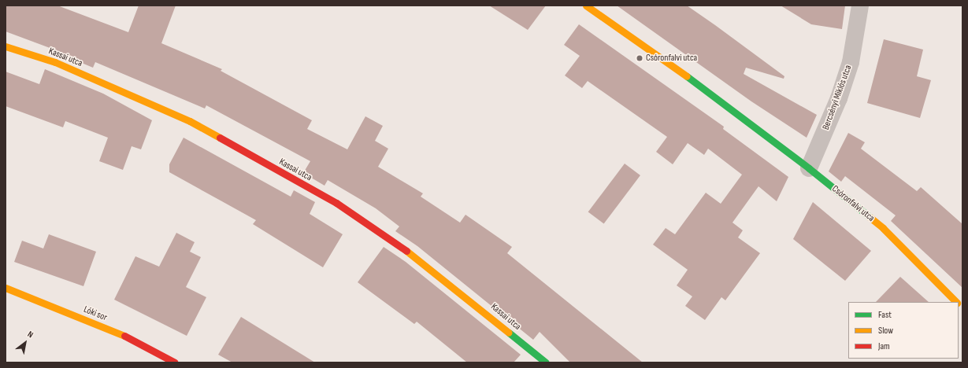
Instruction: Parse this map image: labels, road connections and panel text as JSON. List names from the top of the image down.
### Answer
{
  "streets": {
    "street": [
      "Kassai utca",
      "Bercsényi Miklós utca",
      "Csóronfalvi utca",
      "Lóki sor"
    ]
  },
  "crossings": [
    ["Bercsényi Miklós utca", "Csóronfalvi utca"]
  ],
  "places": ["Csóronfalvi utca"],
  "legend": ["Fast", "Slow", "Jam"],
  "north": "top right"
}
